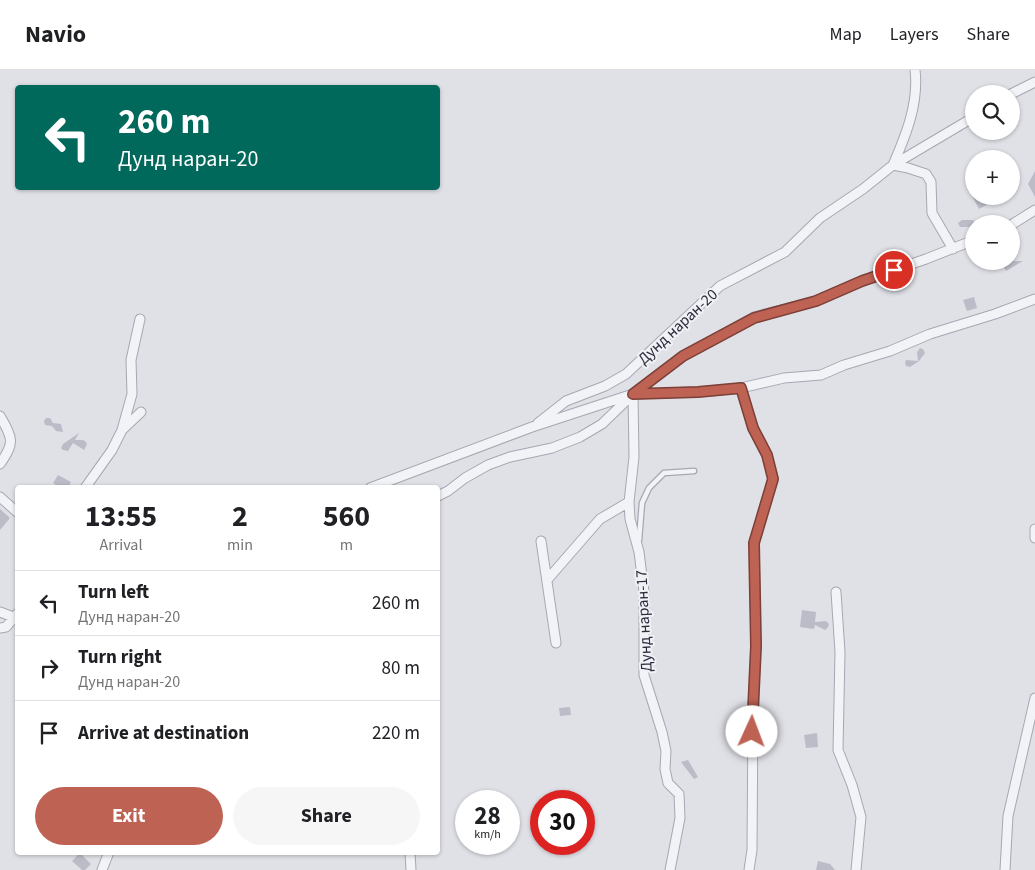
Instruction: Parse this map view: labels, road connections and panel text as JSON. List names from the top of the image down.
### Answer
{
  "streets": {
    "street": ["Дунд наран-20", "Дунд наран-17"]
  },
  "crossings": [
    ["Дунд наран-20", "Дунд наран-17"]
  ],
  "page": {
    "header": "Navio",
    "nav": ["Map", "Layers", "Share"],
    "map_buttons": ["+", "−"],
    "turn": ["260 m", "Дунд наран-20"],
    "eta": [
      "13:55",
      "Arrival",
      "2",
      "min",
      "560",
      "m"
    ],
    "list": [
      {
        "name": "Turn left",
        "note": "Дунд наран-20",
        "value": "260 m"
      },
      {
        "name": "Turn right",
        "note": "Дунд наран-20",
        "value": "80 m"
      },
      {
        "name": "Arrive at destination",
        "value": "220 m"
      }
    ],
    "buttons": ["Exit", "Share"],
    "speed": "28 km/h",
    "limit": "30"
  }
}
